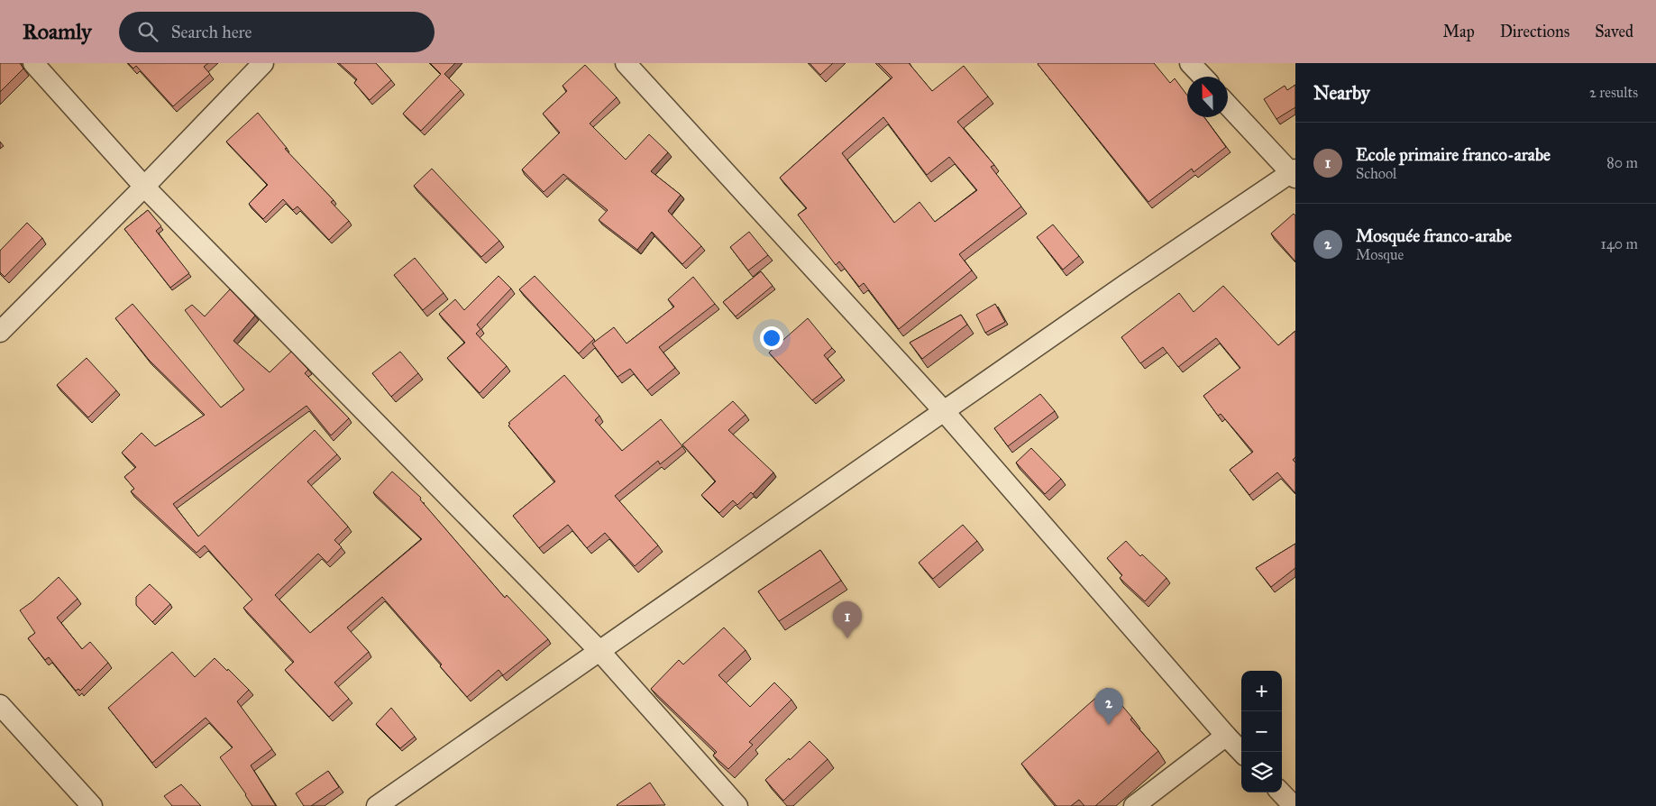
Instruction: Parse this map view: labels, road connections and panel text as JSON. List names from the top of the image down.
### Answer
{
  "north": "top",
  "page": {
    "header": "Roamly",
    "search": "Search here",
    "nav": ["Map", "Directions", "Saved"],
    "heading": ["Nearby", "2 results"],
    "list": [
      {
        "mark": "1",
        "name": "Ecole primaire franco-arabe",
        "note": "School",
        "value": "80 m"
      },
      {
        "mark": "2",
        "name": "Mosquée franco-arabe",
        "note": "Mosque",
        "value": "140 m"
      }
    ],
    "pins": ["1", "2"],
    "map_buttons": ["+", "−"]
  }
}
